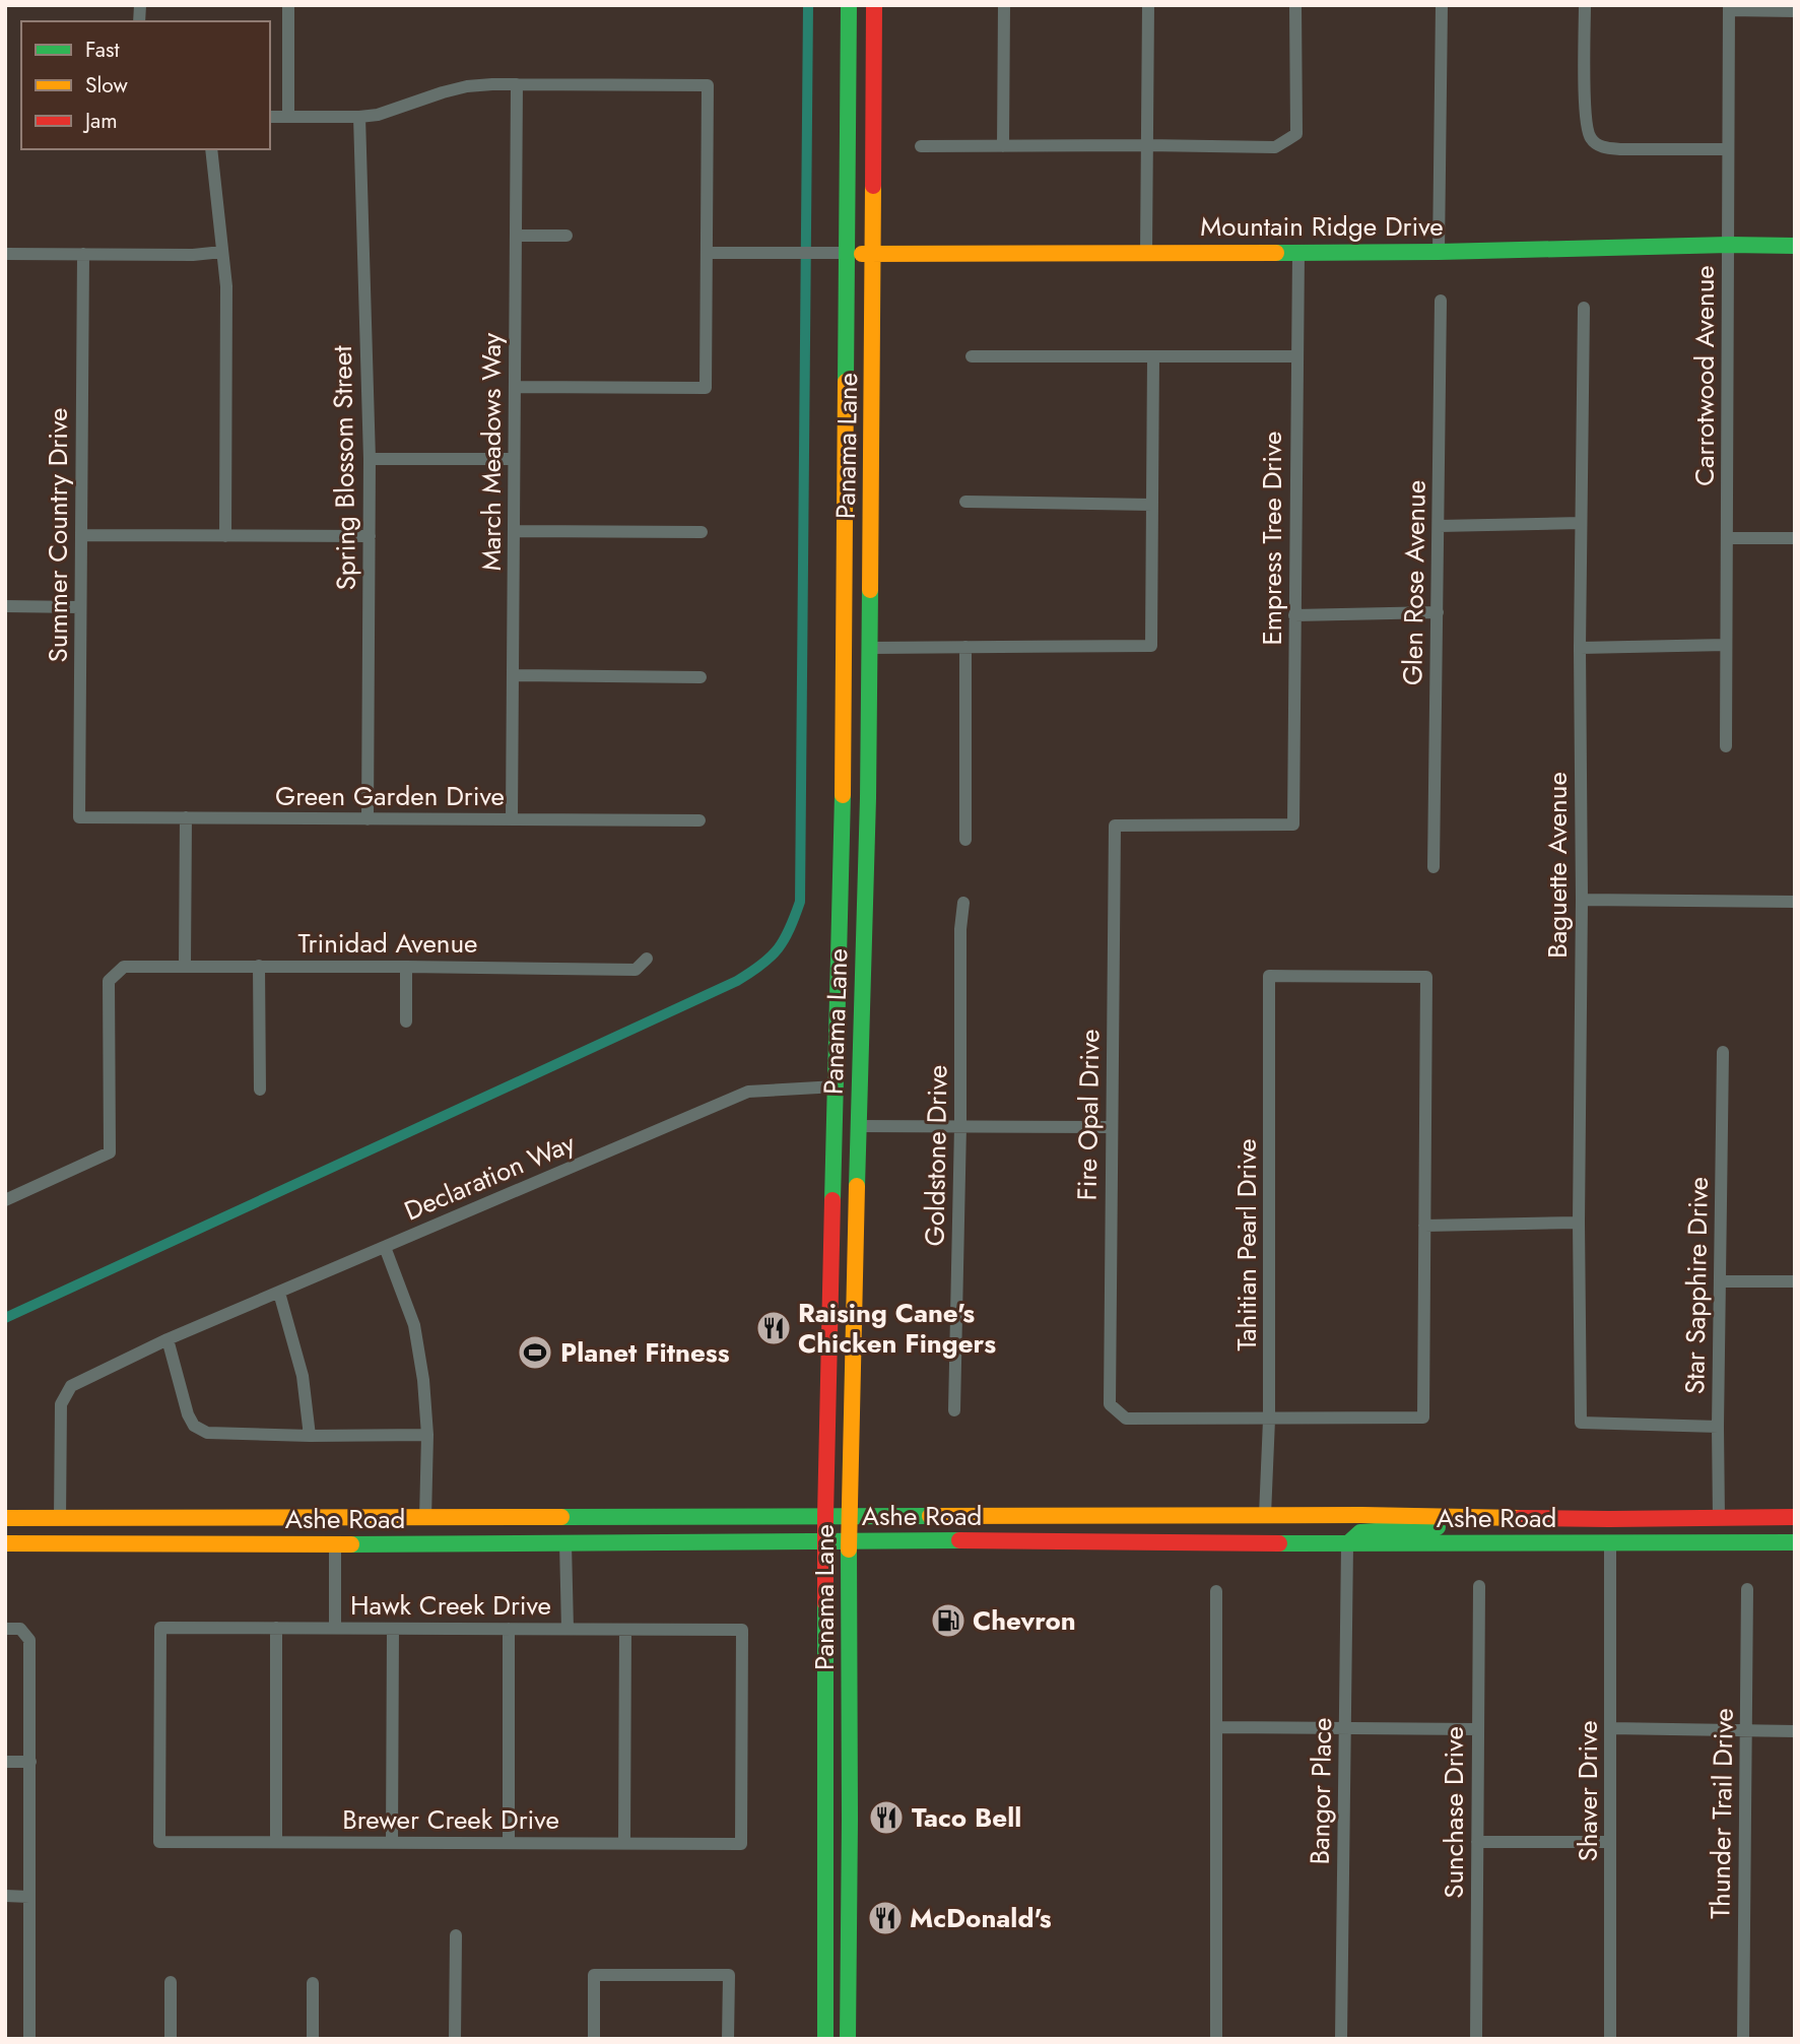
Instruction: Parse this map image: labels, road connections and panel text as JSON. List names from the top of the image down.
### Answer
{
  "streets": {
    "main road": ["Mountain Ridge Drive", "Panama Lane", "Ashe Road"],
    "street": [
      "Carrotwood Avenue",
      "March Meadows Way",
      "Spring Blossom Street",
      "Summer Country Drive",
      "Empress Tree Drive",
      "Glen Rose Avenue",
      "Green Garden Drive",
      "Baguette Avenue",
      "Trinidad Avenue",
      "Fire Opal Drive",
      "Goldstone Drive",
      "Declaration Way",
      "Tahitian Pearl Drive",
      "Star Sapphire Drive",
      "Hawk Creek Drive",
      "Bangor Place",
      "Shaver Drive",
      "Sunchase Drive",
      "Thunder Trail Drive",
      "Brewer Creek Drive"
    ]
  },
  "crossings": [
    ["Mountain Ridge Drive", "Carrotwood Avenue"],
    ["Mountain Ridge Drive", "Panama Lane"],
    ["Mountain Ridge Drive", "Empress Tree Drive"],
    ["Panama Lane", "Declaration Way"],
    ["Panama Lane", "Ashe Road"],
    ["March Meadows Way", "Green Garden Drive"],
    ["Spring Blossom Street", "Green Garden Drive"],
    ["Summer Country Drive", "Green Garden Drive"],
    ["Empress Tree Drive", "Fire Opal Drive"],
    ["Baguette Avenue", "Star Sapphire Drive"],
    ["Fire Opal Drive", "Tahitian Pearl Drive"],
    ["Declaration Way", "Ashe Road"],
    ["Tahitian Pearl Drive", "Ashe Road"],
    ["Star Sapphire Drive", "Ashe Road"],
    ["Ashe Road", "Bangor Place"],
    ["Ashe Road", "Shaver Drive"],
    ["Hawk Creek Drive", "Brewer Creek Drive"]
  ],
  "places": {
    "restaurant": ["Raising Cane's Chicken Fingers", "Taco Bell", "McDonald's"],
    "sports": ["Planet Fitness"],
    "fuel station": ["Chevron"]
  },
  "legend": ["Fast", "Slow", "Jam"]
}
